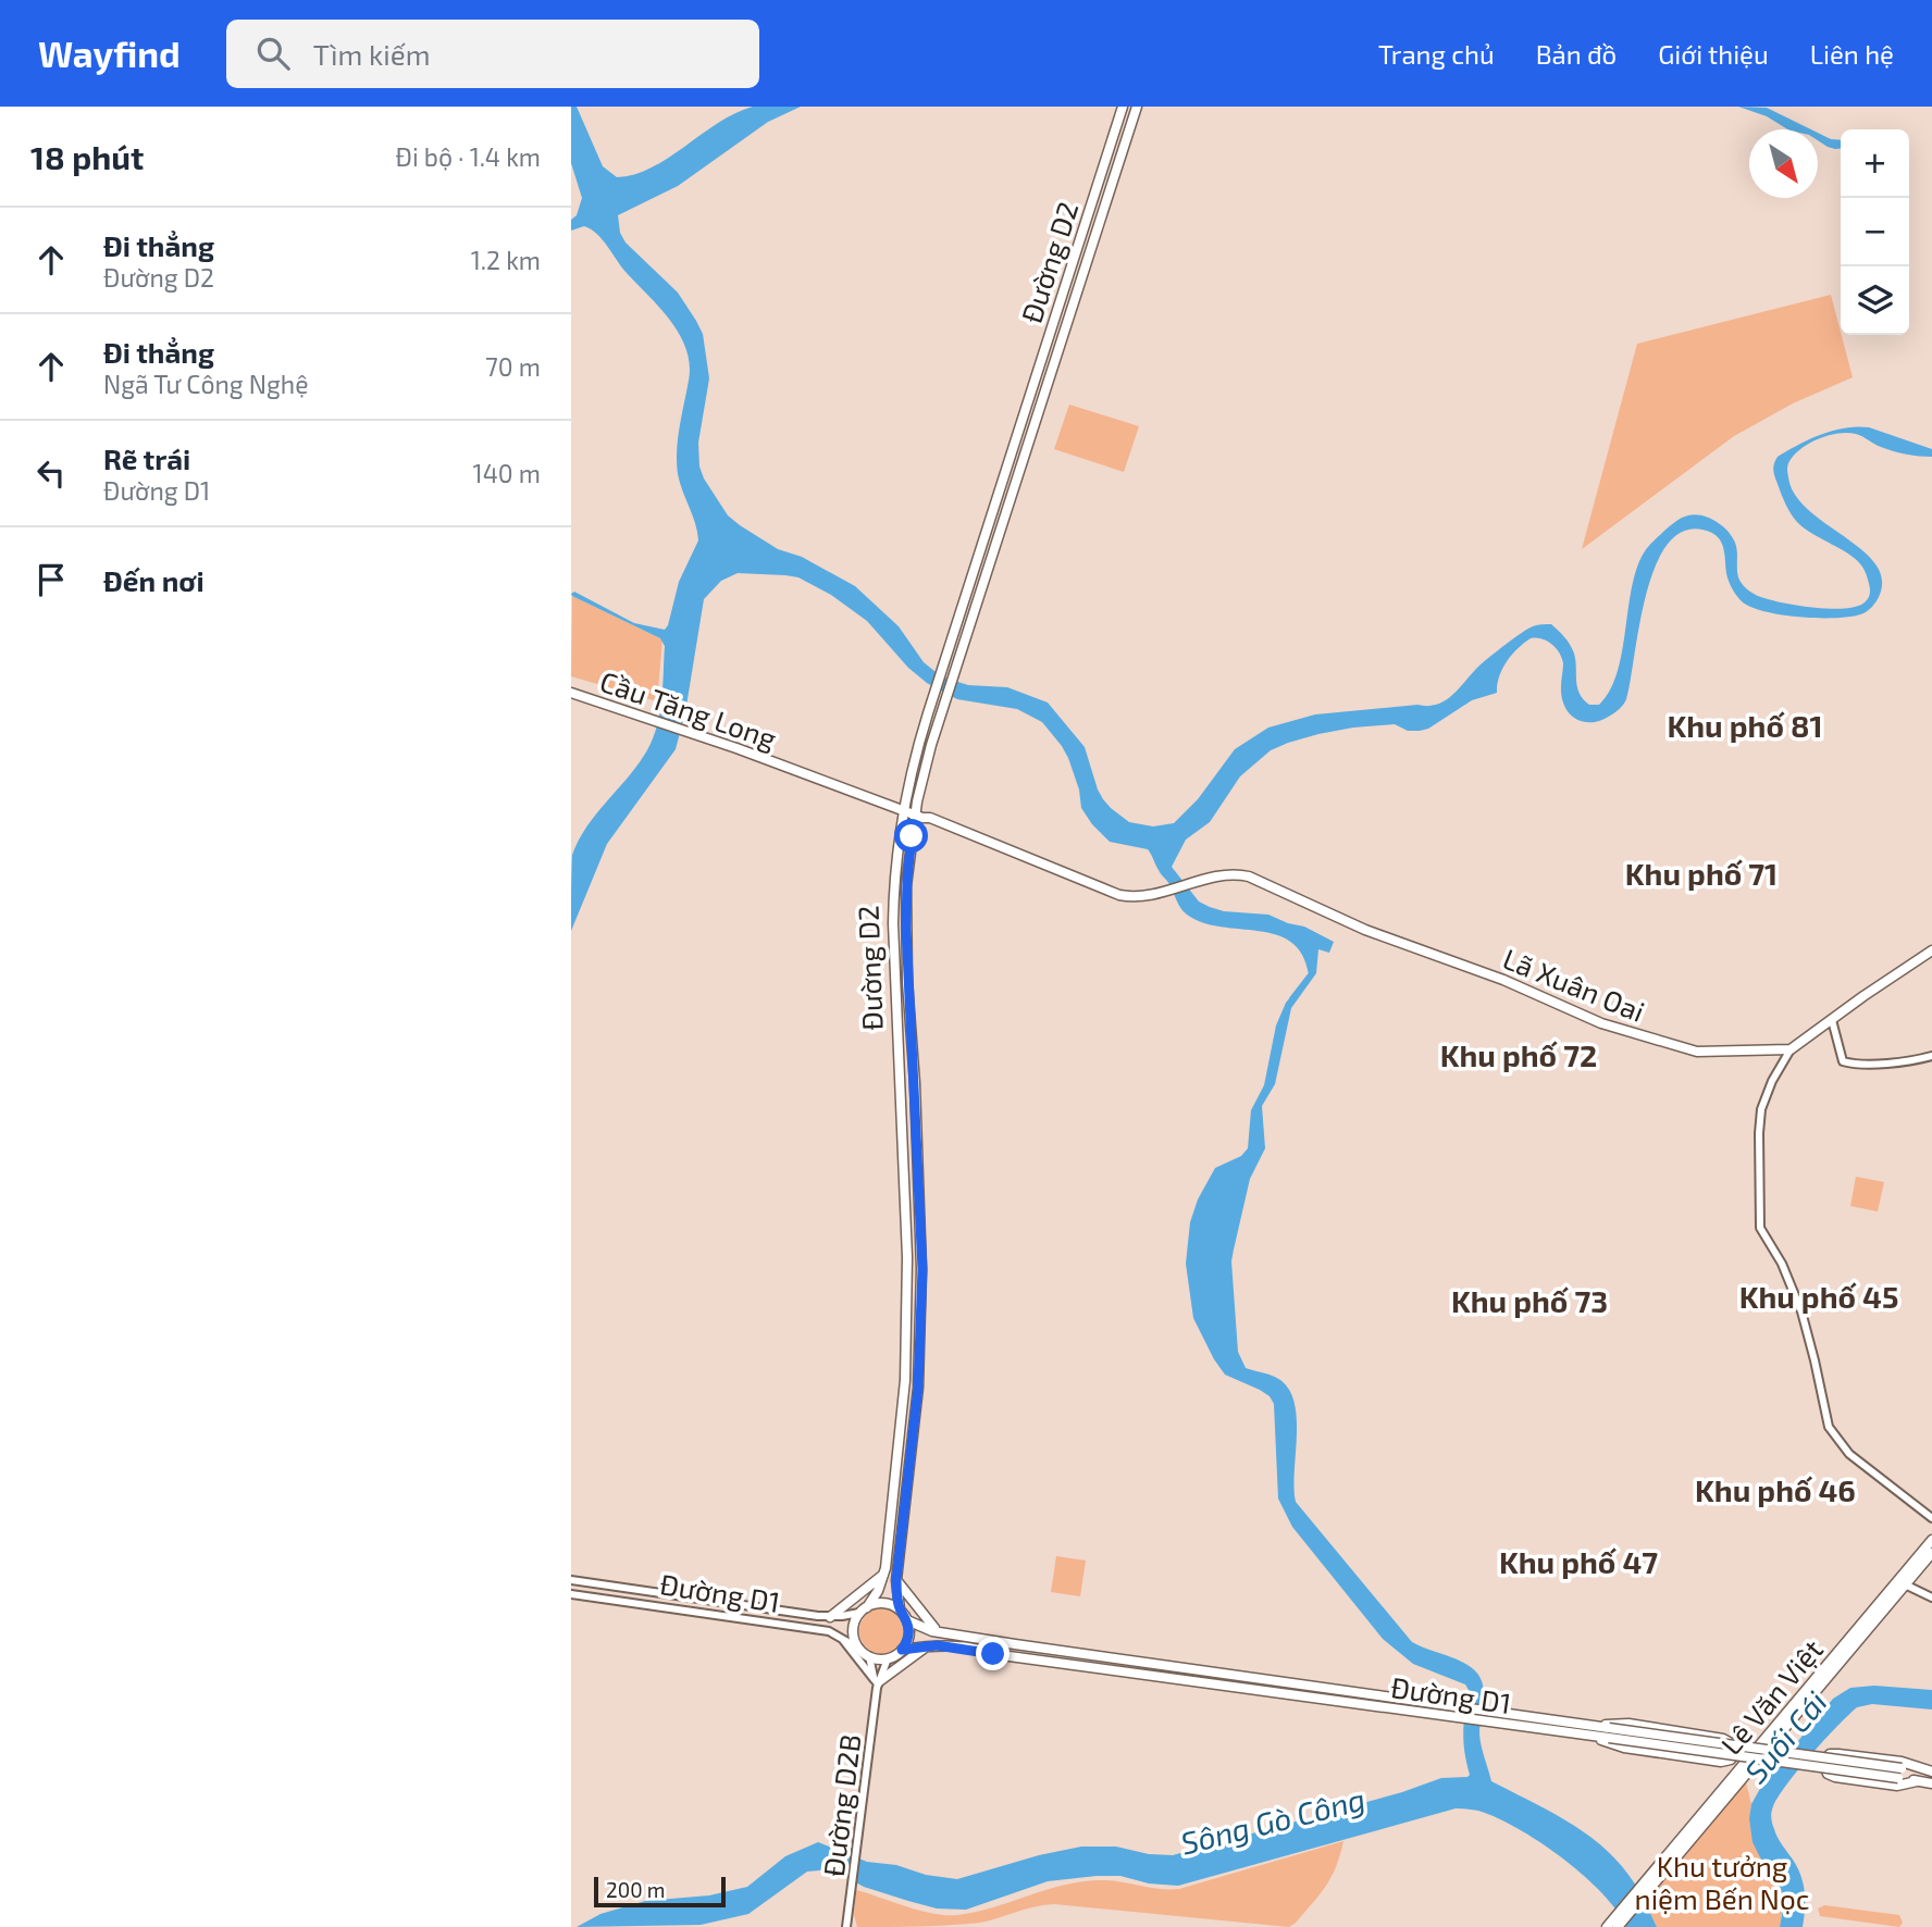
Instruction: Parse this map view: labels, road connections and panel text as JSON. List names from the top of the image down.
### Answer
{
  "streets": {
    "main road": [
      "Đường D2",
      "Cầu Tăng Long",
      "Lã Xuân Oai",
      "Đường D1",
      "Lê Văn Việt"
    ],
    "street": ["Đường D2B"]
  },
  "crossings": [
    ["Đường D2", "Cầu Tăng Long"],
    ["Đường D2", "Lã Xuân Oai"],
    ["Đường D2", "Đường D1"],
    ["Đường D2", "Đường D2B"],
    ["Cầu Tăng Long", "Lã Xuân Oai"],
    ["Đường D1", "Đường D2B"]
  ],
  "districts": [
    "Khu phố 81",
    "Khu phố 71",
    "Khu phố 72",
    "Khu phố 45",
    "Khu phố 73",
    "Khu phố 46",
    "Khu phố 47"
  ],
  "water": ["Suối Cái", "Sông Gò Công"],
  "parks": ["Khu tưởng niệm Bến Nọc"],
  "scale_bar": "200 m",
  "north": "bottom right",
  "page": {
    "header": "Wayfind",
    "search": "Tìm kiếm",
    "nav": [
      "Trang chủ",
      "Bản đồ",
      "Giới thiệu",
      "Liên hệ"
    ],
    "heading": ["18 phút", "Đi bộ · 1.4 km"],
    "map_buttons": ["+", "−"],
    "list": [
      ["Đi thẳng", "Đường D2", "1.2 km"],
      ["Đi thẳng", "Ngã Tư Công Nghệ", "70 m"],
      ["Rẽ trái", "Đường D1", "140 m"],
      "Đến nơi"
    ],
    "scale": "200 m"
  }
}
